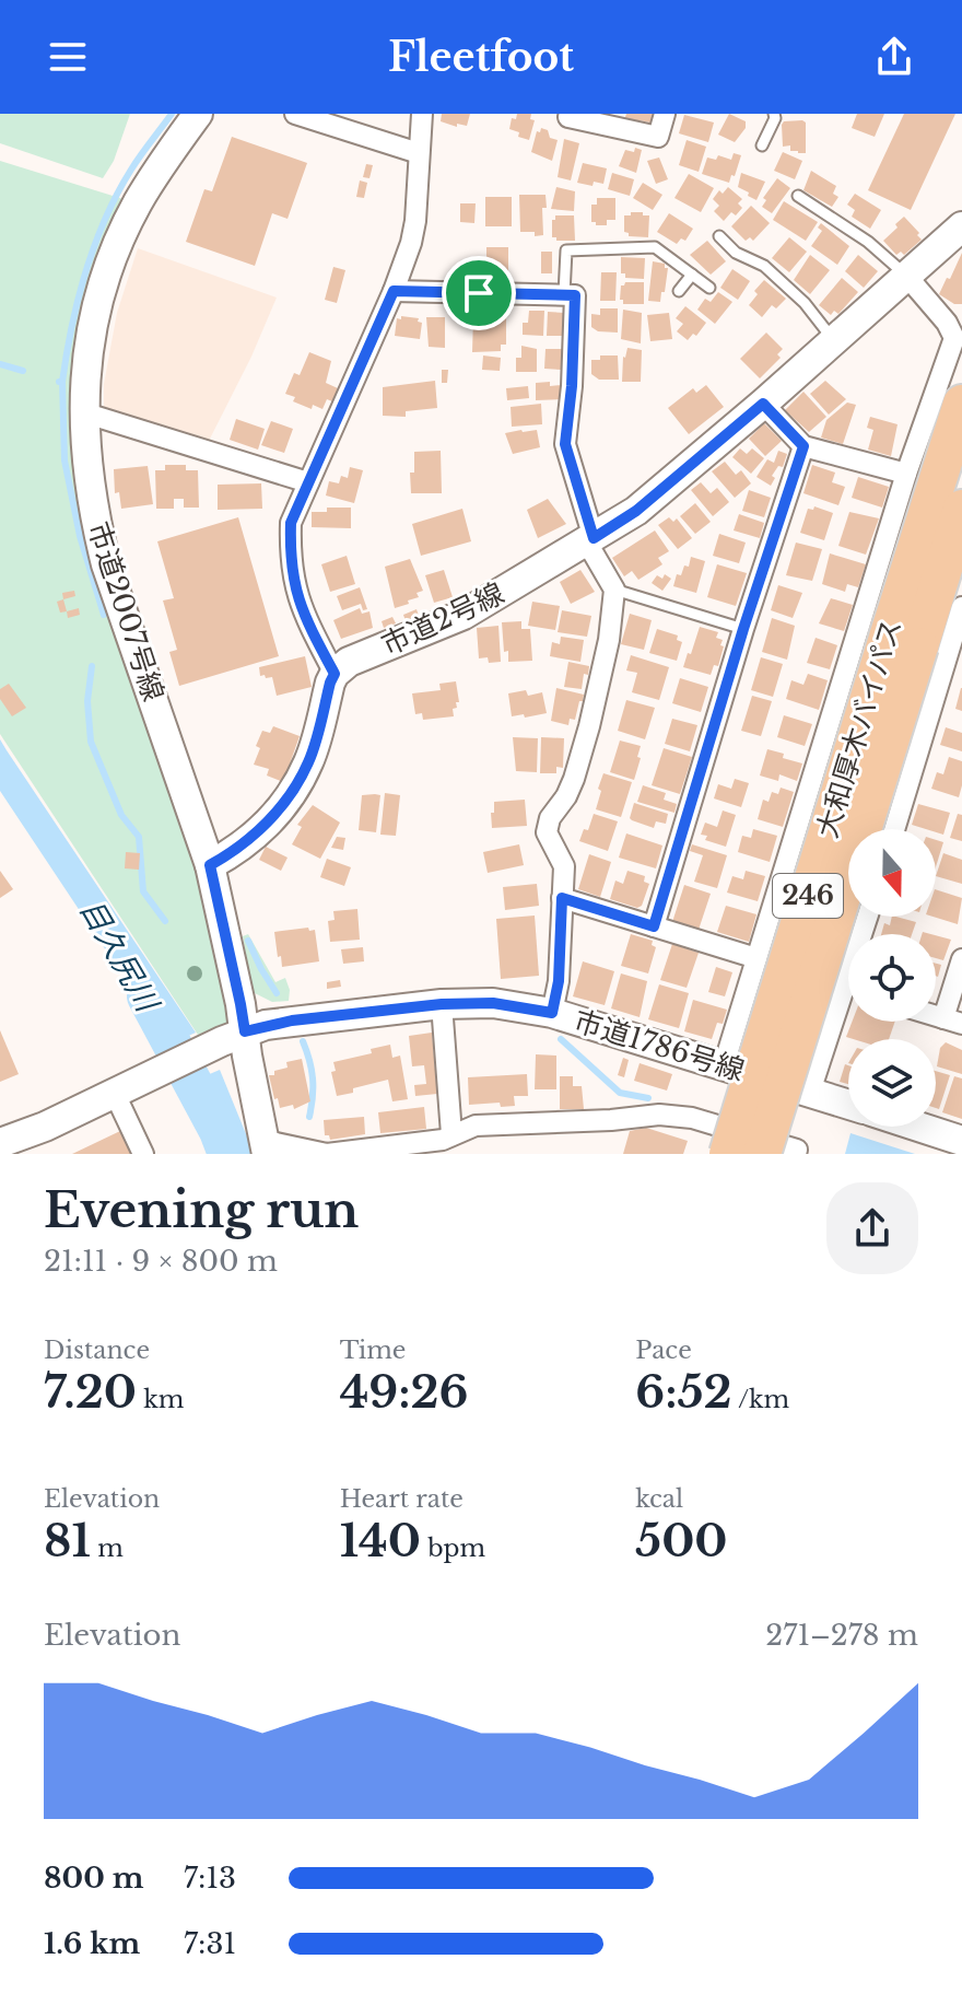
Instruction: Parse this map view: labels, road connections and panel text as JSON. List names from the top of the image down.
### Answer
{
  "streets": {
    "highway": ["大和厚木バイパス", "246"],
    "street": ["市道2007号線", "市道2号線", "市道1786号線"]
  },
  "water": ["目久尻川"],
  "north": "bottom",
  "page": {
    "header": "Fleetfoot",
    "heading": ["Evening run", "21:11 · 9 × 800 m"],
    "stats": [
      ["Distance", "7.20 km"],
      ["Time", "49:26"],
      ["Pace", "6:52 /km"],
      ["Elevation", "81 m"],
      ["Heart rate", "140 bpm"],
      ["kcal", "500"]
    ],
    "chart": ["Elevation", "271–278 m"],
    "list": [
      {
        "name": "800 m",
        "note": "7:13"
      },
      {
        "name": "1.6 km",
        "note": "7:31"
      }
    ]
  }
}
